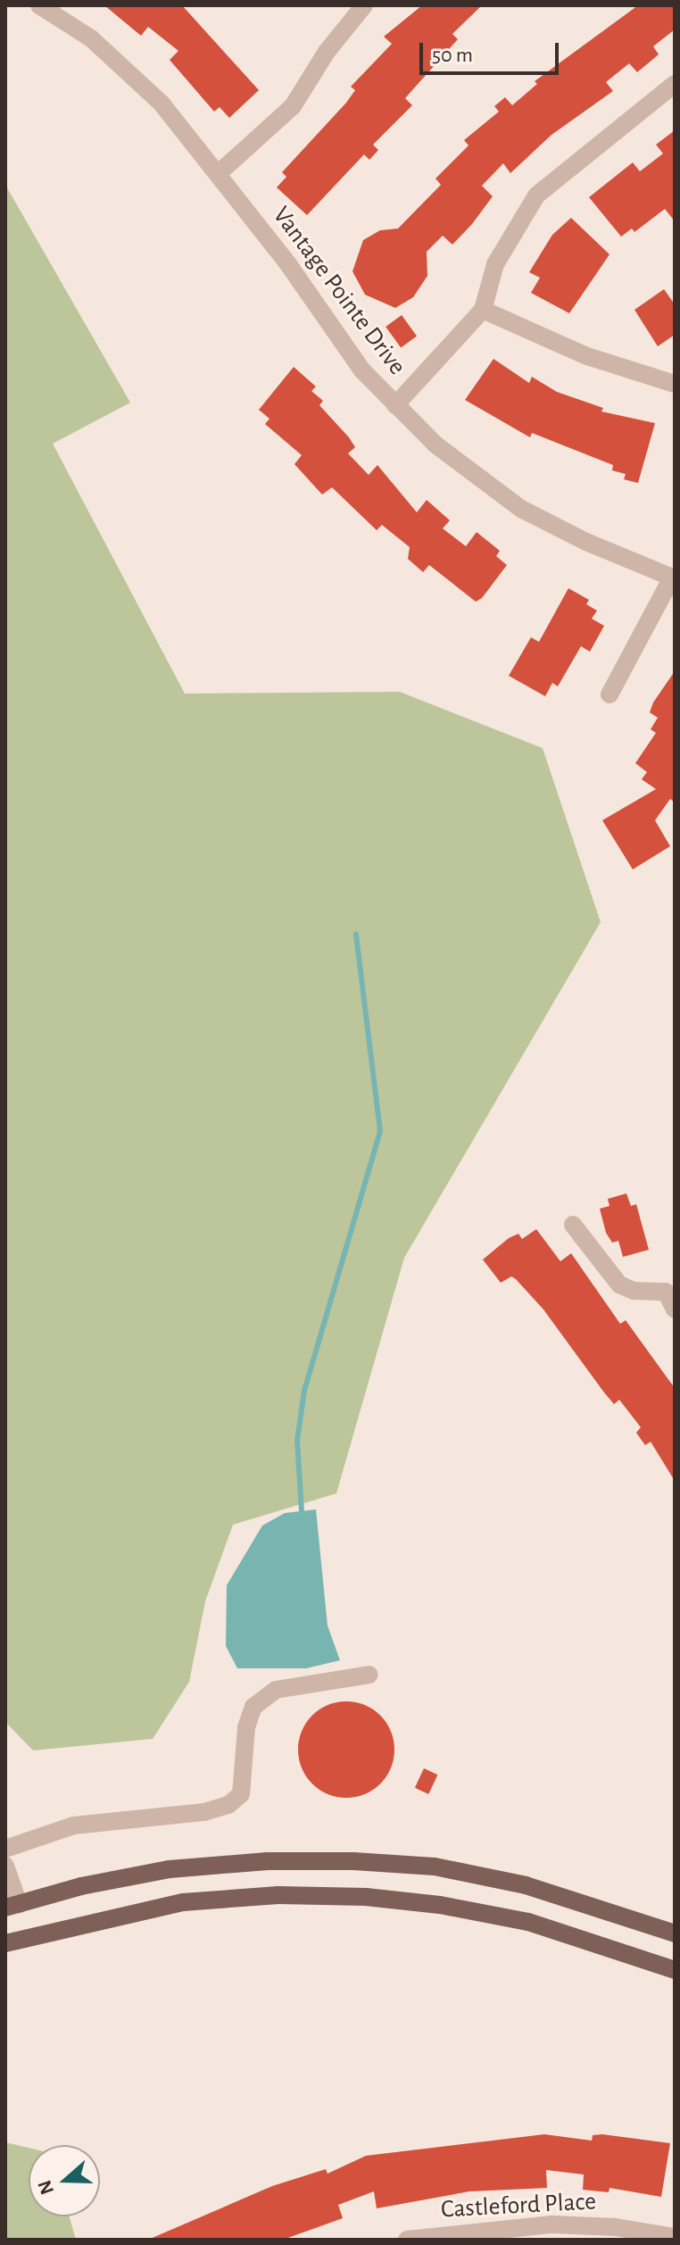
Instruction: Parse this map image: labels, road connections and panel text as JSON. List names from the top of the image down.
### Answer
{
  "streets": {
    "street": ["Vantage Pointe Drive", "Castleford Place"]
  },
  "scale_bar": "50 m",
  "north": "left"
}
